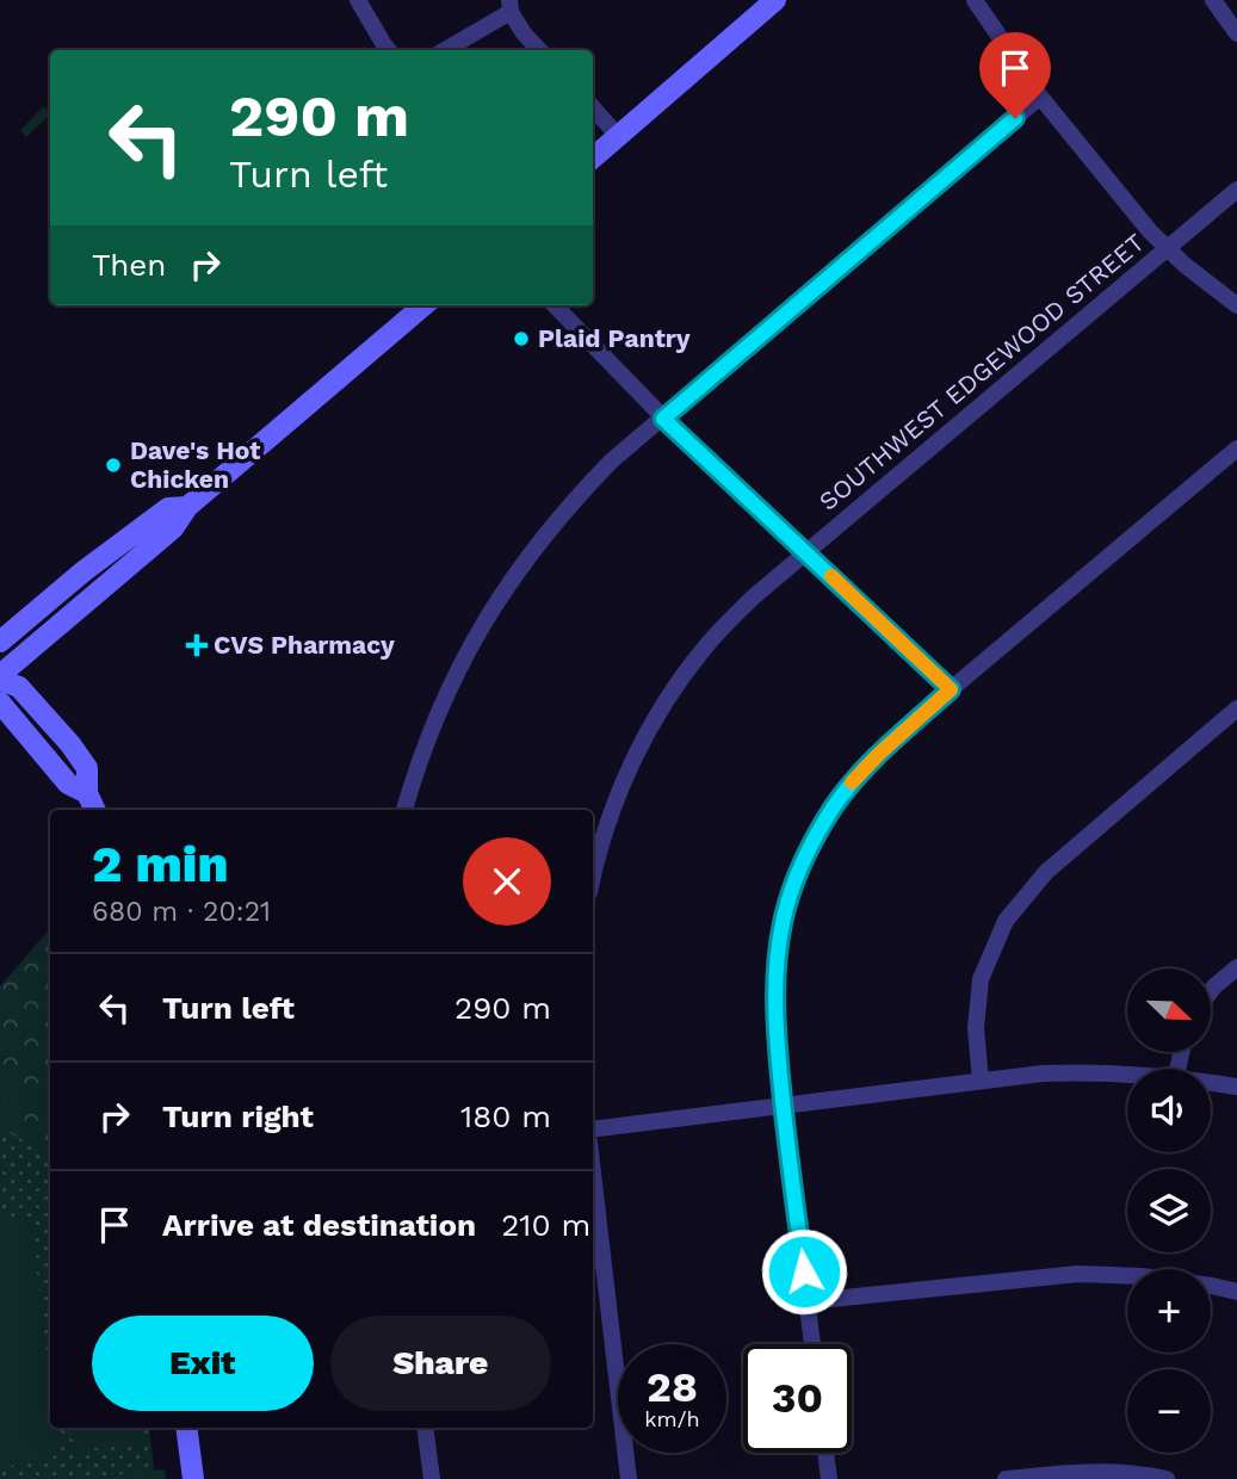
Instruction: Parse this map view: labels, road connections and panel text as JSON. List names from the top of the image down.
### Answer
{
  "streets": {
    "street": ["SOUTHWEST EDGEWOOD STREET"]
  },
  "places": {
    "other": ["Plaid Pantry", "Dave's Hot Chicken"],
    "health": ["CVS Pharmacy"]
  },
  "north": "bottom right",
  "page": {
    "turn": ["290 m", "Turn left"],
    "then": "Then",
    "heading": ["2 min", "680 m · 20:21"],
    "list": [
      {
        "name": "Turn left",
        "value": "290 m"
      },
      {
        "name": "Turn right",
        "value": "180 m"
      },
      {
        "name": "Arrive at destination",
        "value": "210 m"
      }
    ],
    "map_buttons": ["+", "−"],
    "buttons": ["Exit", "Share"],
    "speed": "28 km/h",
    "limit": "30"
  }
}
